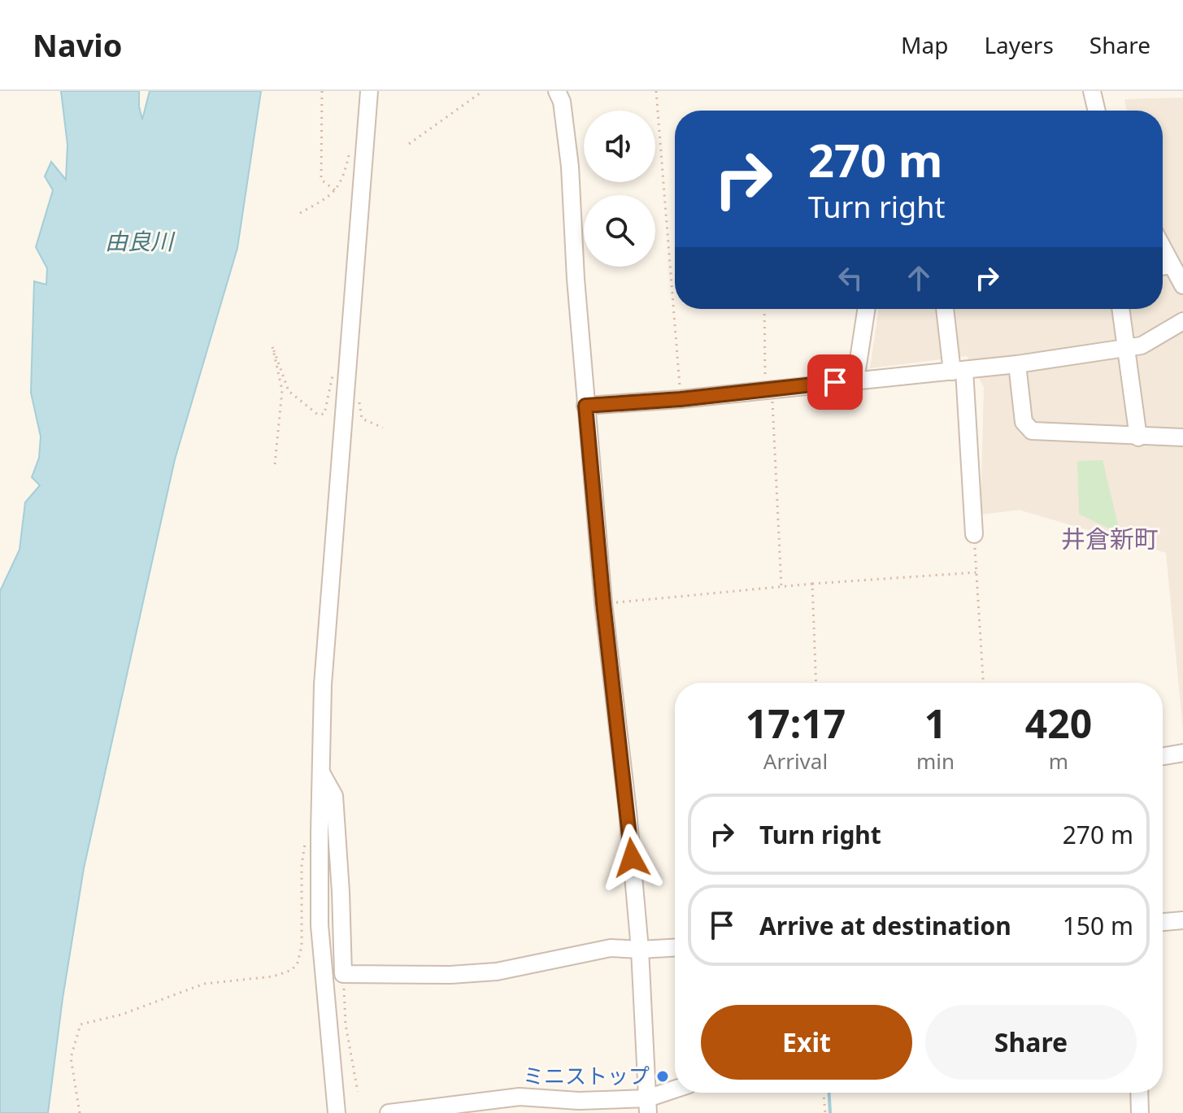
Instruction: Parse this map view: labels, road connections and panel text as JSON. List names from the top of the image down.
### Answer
{
  "districts": ["井倉新町"],
  "water": ["由良川"],
  "places": ["ミニストップ"],
  "page": {
    "header": "Navio",
    "nav": ["Map", "Layers", "Share"],
    "turn": ["270 m", "Turn right"],
    "eta": [
      "17:17",
      "Arrival",
      "1",
      "min",
      "420",
      "m"
    ],
    "list": [
      {
        "name": "Turn right",
        "value": "270 m"
      },
      {
        "name": "Arrive at destination",
        "value": "150 m"
      }
    ],
    "buttons": ["Exit", "Share"]
  }
}
